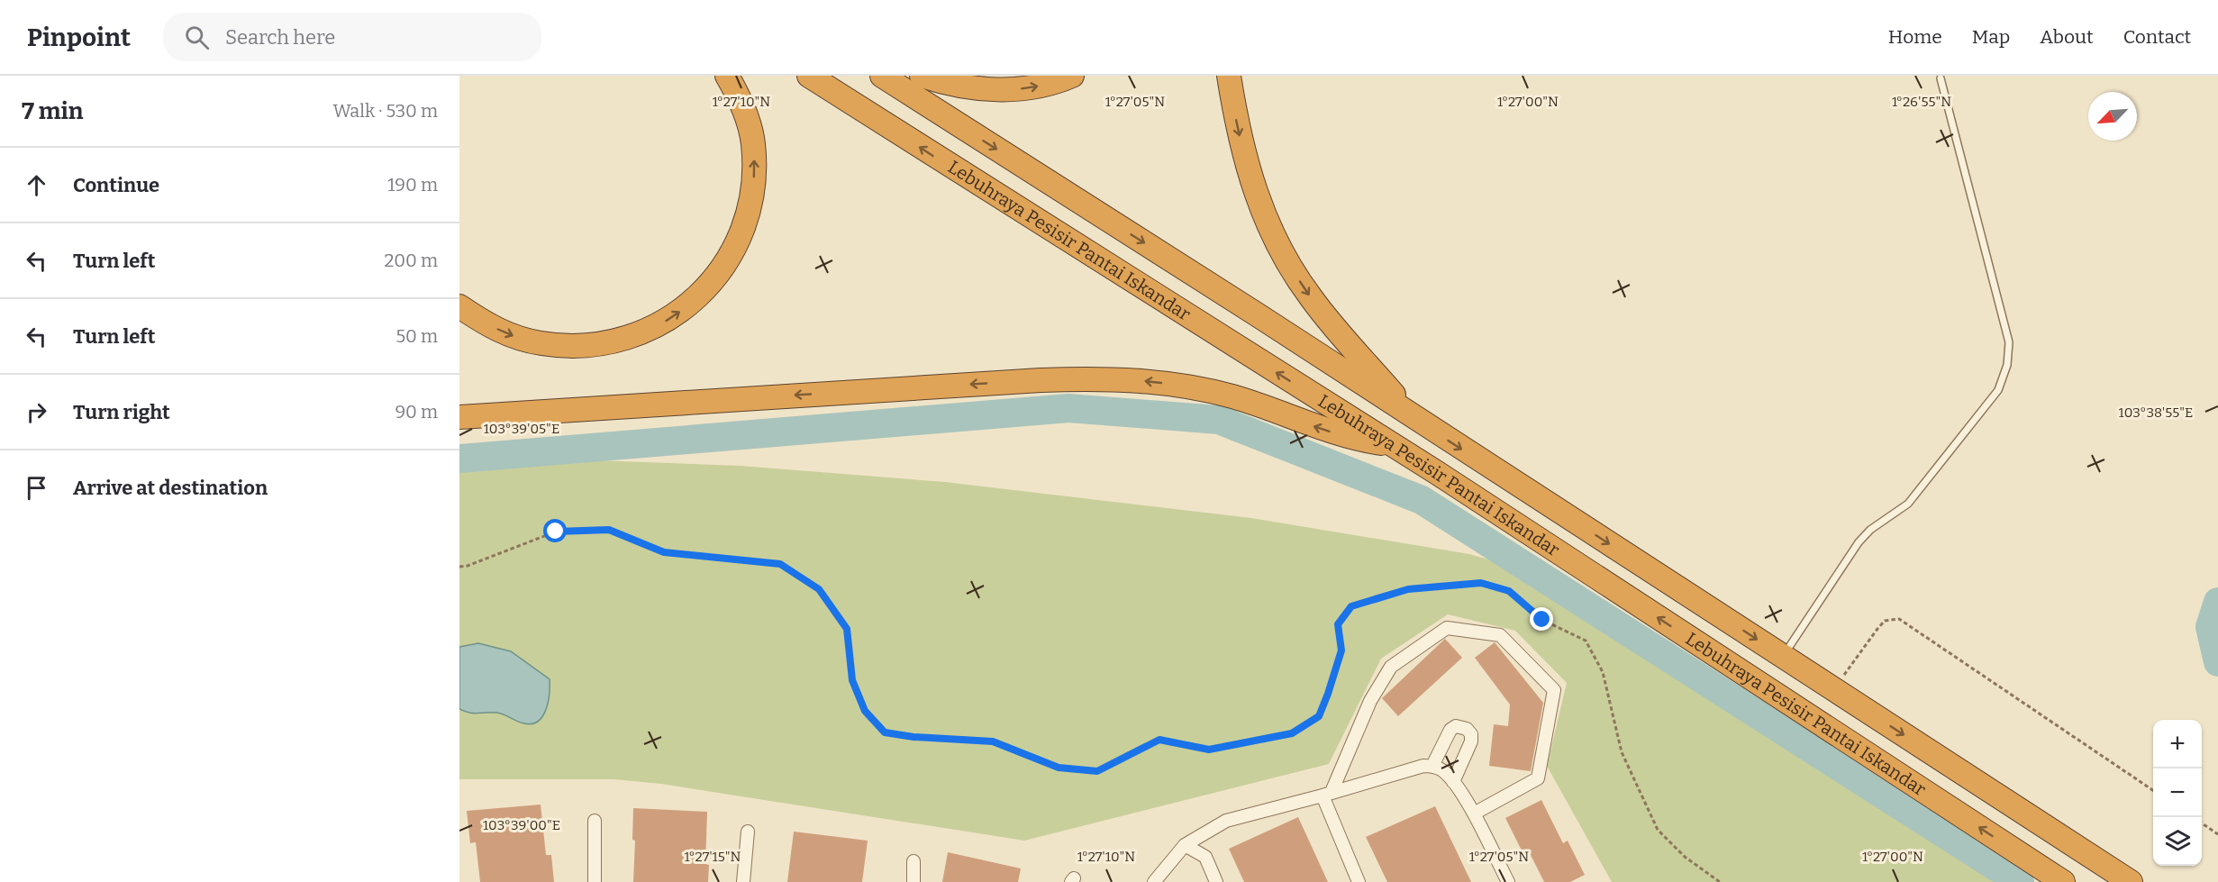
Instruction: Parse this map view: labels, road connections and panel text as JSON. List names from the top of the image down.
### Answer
{
  "streets": {
    "highway": ["Lebuhraya Pesisir Pantai Iskandar"]
  },
  "north": "bottom left",
  "page": {
    "header": "Pinpoint",
    "search": "Search here",
    "nav": [
      "Home",
      "Map",
      "About",
      "Contact"
    ],
    "heading": ["7 min", "Walk · 530 m"],
    "list": [
      ["Continue", "190 m"],
      ["Turn left", "200 m"],
      ["Turn left", "50 m"],
      ["Turn right", "90 m"],
      "Arrive at destination"
    ],
    "map_buttons": ["+", "−"]
  },
  "coordinates": [
    "1°27'10\"N",
    "1°27'05\"N",
    "1°27'00\"N",
    "1°26'55\"N",
    "103°38'55\"E",
    "103°39'05\"E",
    "103°39'00\"E",
    "1°27'15\"N"
  ]
}
